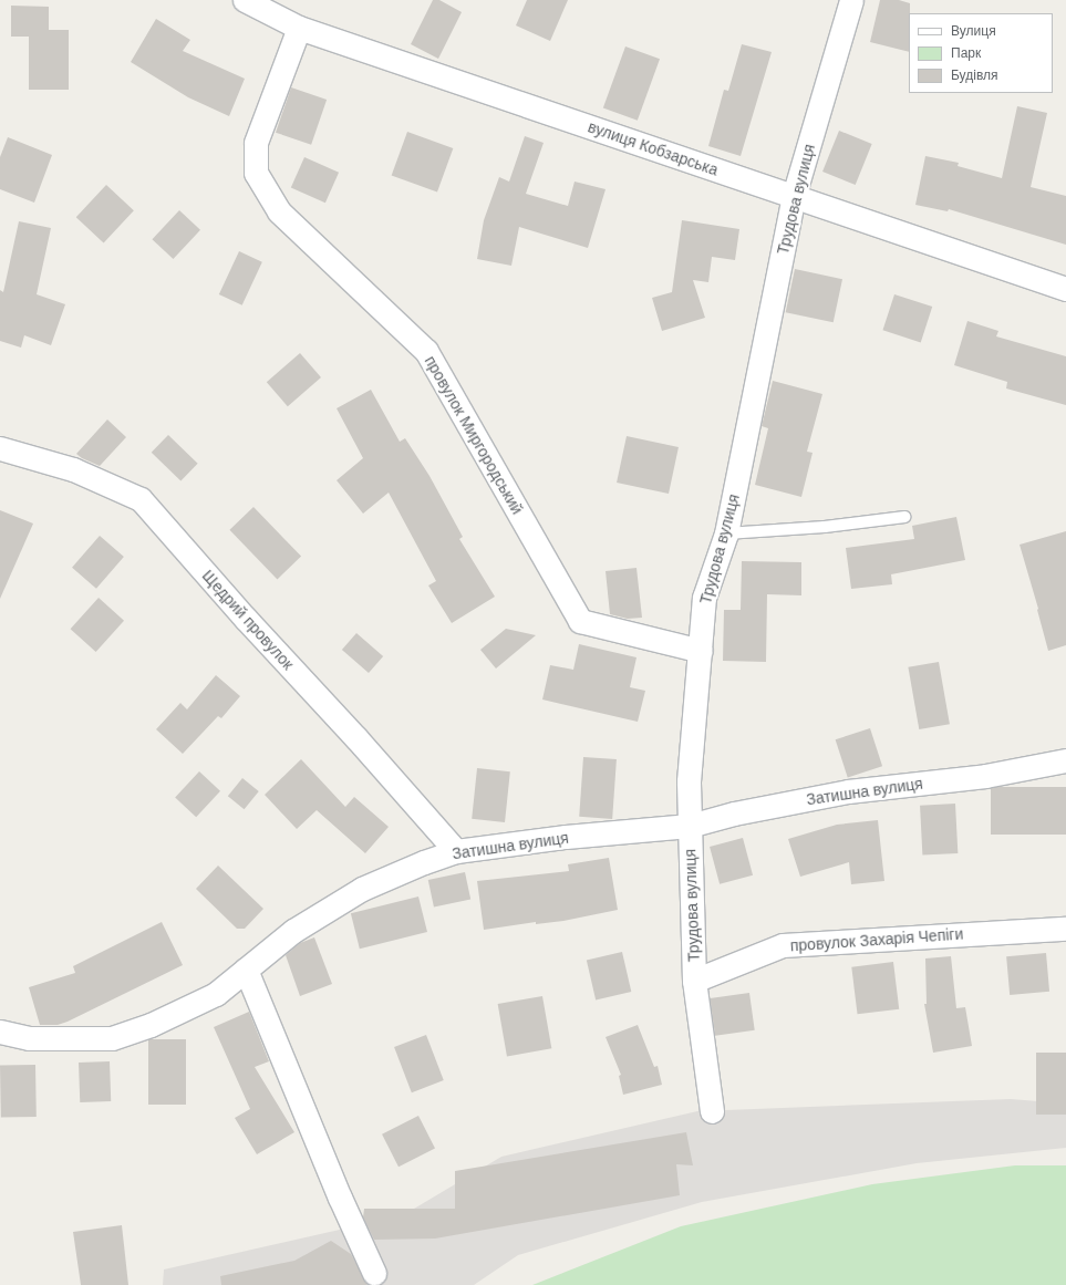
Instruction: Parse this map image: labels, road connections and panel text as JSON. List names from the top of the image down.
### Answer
{
  "streets": {
    "street": [
      "вулиця Кобзарська",
      "Трудова вулиця",
      "провулок Миргородський",
      "Щедрий провулок",
      "Затишна вулиця",
      "провулок Захарія Чепіги"
    ]
  },
  "crossings": [
    ["вулиця Кобзарська", "Трудова вулиця"],
    ["вулиця Кобзарська", "провулок Миргородський"],
    ["Трудова вулиця", "провулок Миргородський"],
    ["Трудова вулиця", "Затишна вулиця"],
    ["Трудова вулиця", "провулок Захарія Чепіги"],
    ["Щедрий провулок", "Затишна вулиця"]
  ],
  "legend": ["Вулиця", "Парк", "Будівля"]
}
